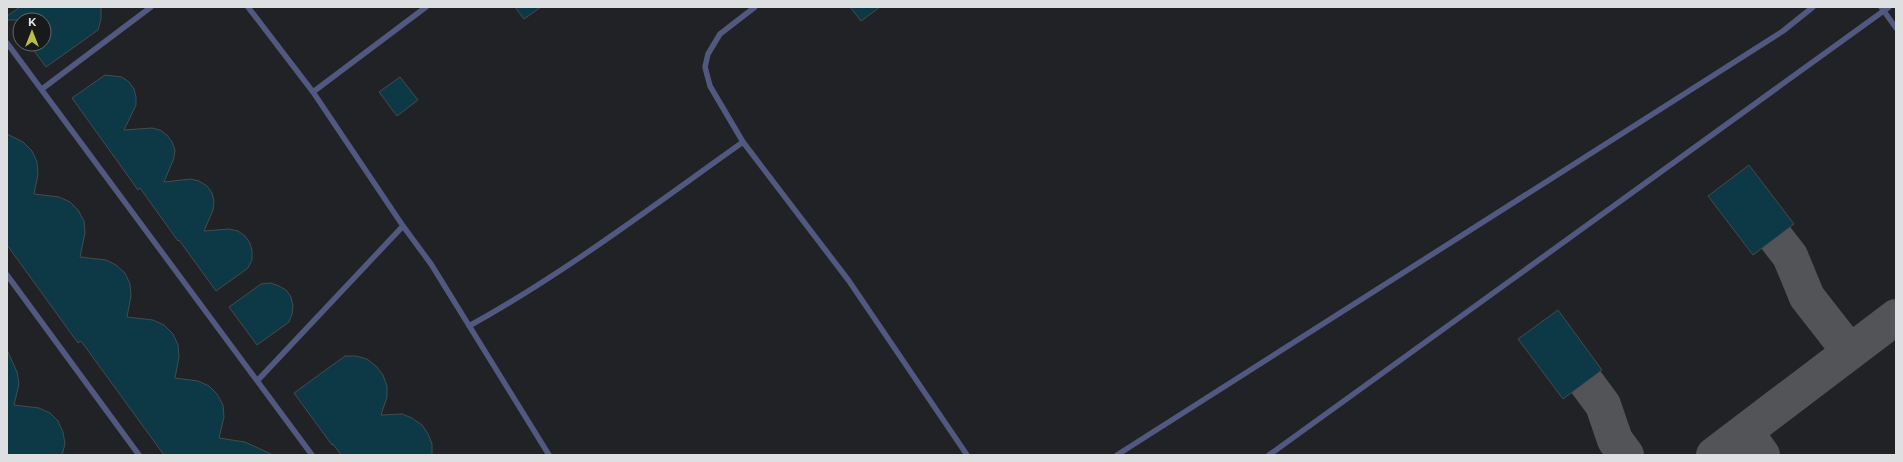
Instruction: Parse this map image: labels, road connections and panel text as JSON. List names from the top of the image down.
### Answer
{
  "north": "top"
}
